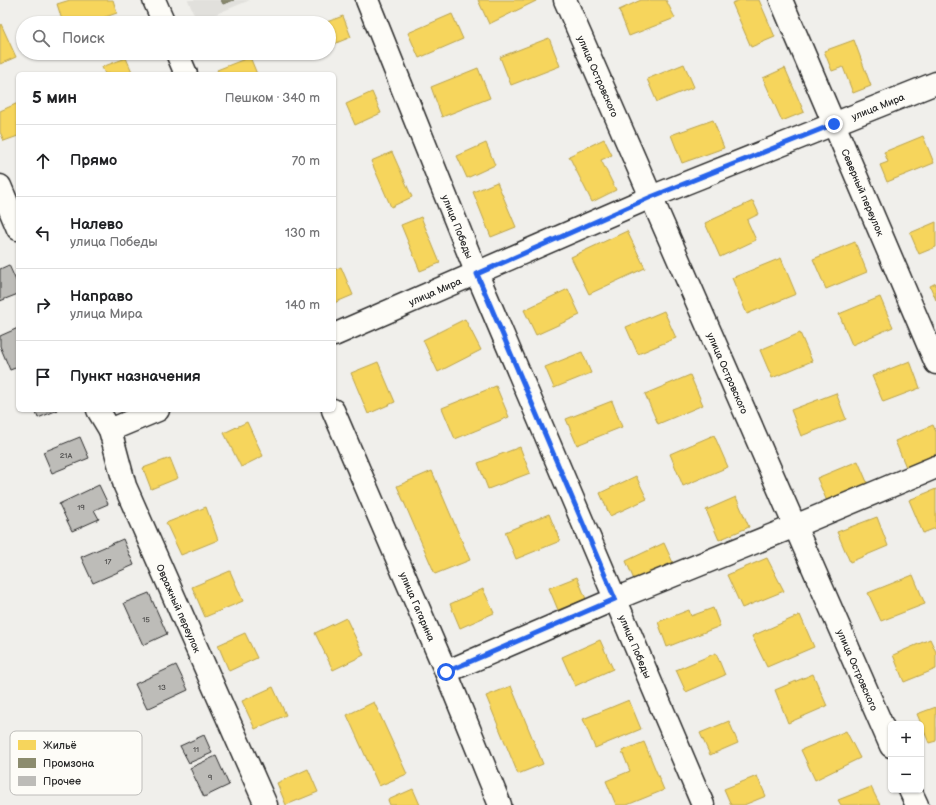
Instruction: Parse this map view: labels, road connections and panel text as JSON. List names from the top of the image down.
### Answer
{
  "streets": {
    "street": [
      "улица Островского",
      "улица Мира",
      "Северный переулок",
      "улица Победы",
      "улица Гагарина",
      "Овражный переулок"
    ]
  },
  "crossings": [
    ["улица Островского", "улица Мира"],
    ["улица Мира", "Северный переулок"],
    ["улица Мира", "улица Победы"]
  ],
  "house_numbers": [
    "21А",
    "19",
    "17",
    "15",
    "13",
    "11",
    "9"
  ],
  "legend": ["Жильё", "Промзона", "Прочее"],
  "page": {
    "search": "Поиск",
    "heading": ["5 мин", "Пешком · 340 m"],
    "list": [
      ["Прямо", "70 m"],
      ["Налево", "улица Победы", "130 m"],
      ["Направо", "улица Мира", "140 m"],
      "Пункт назначения"
    ],
    "map_buttons": ["+", "−"]
  }
}
